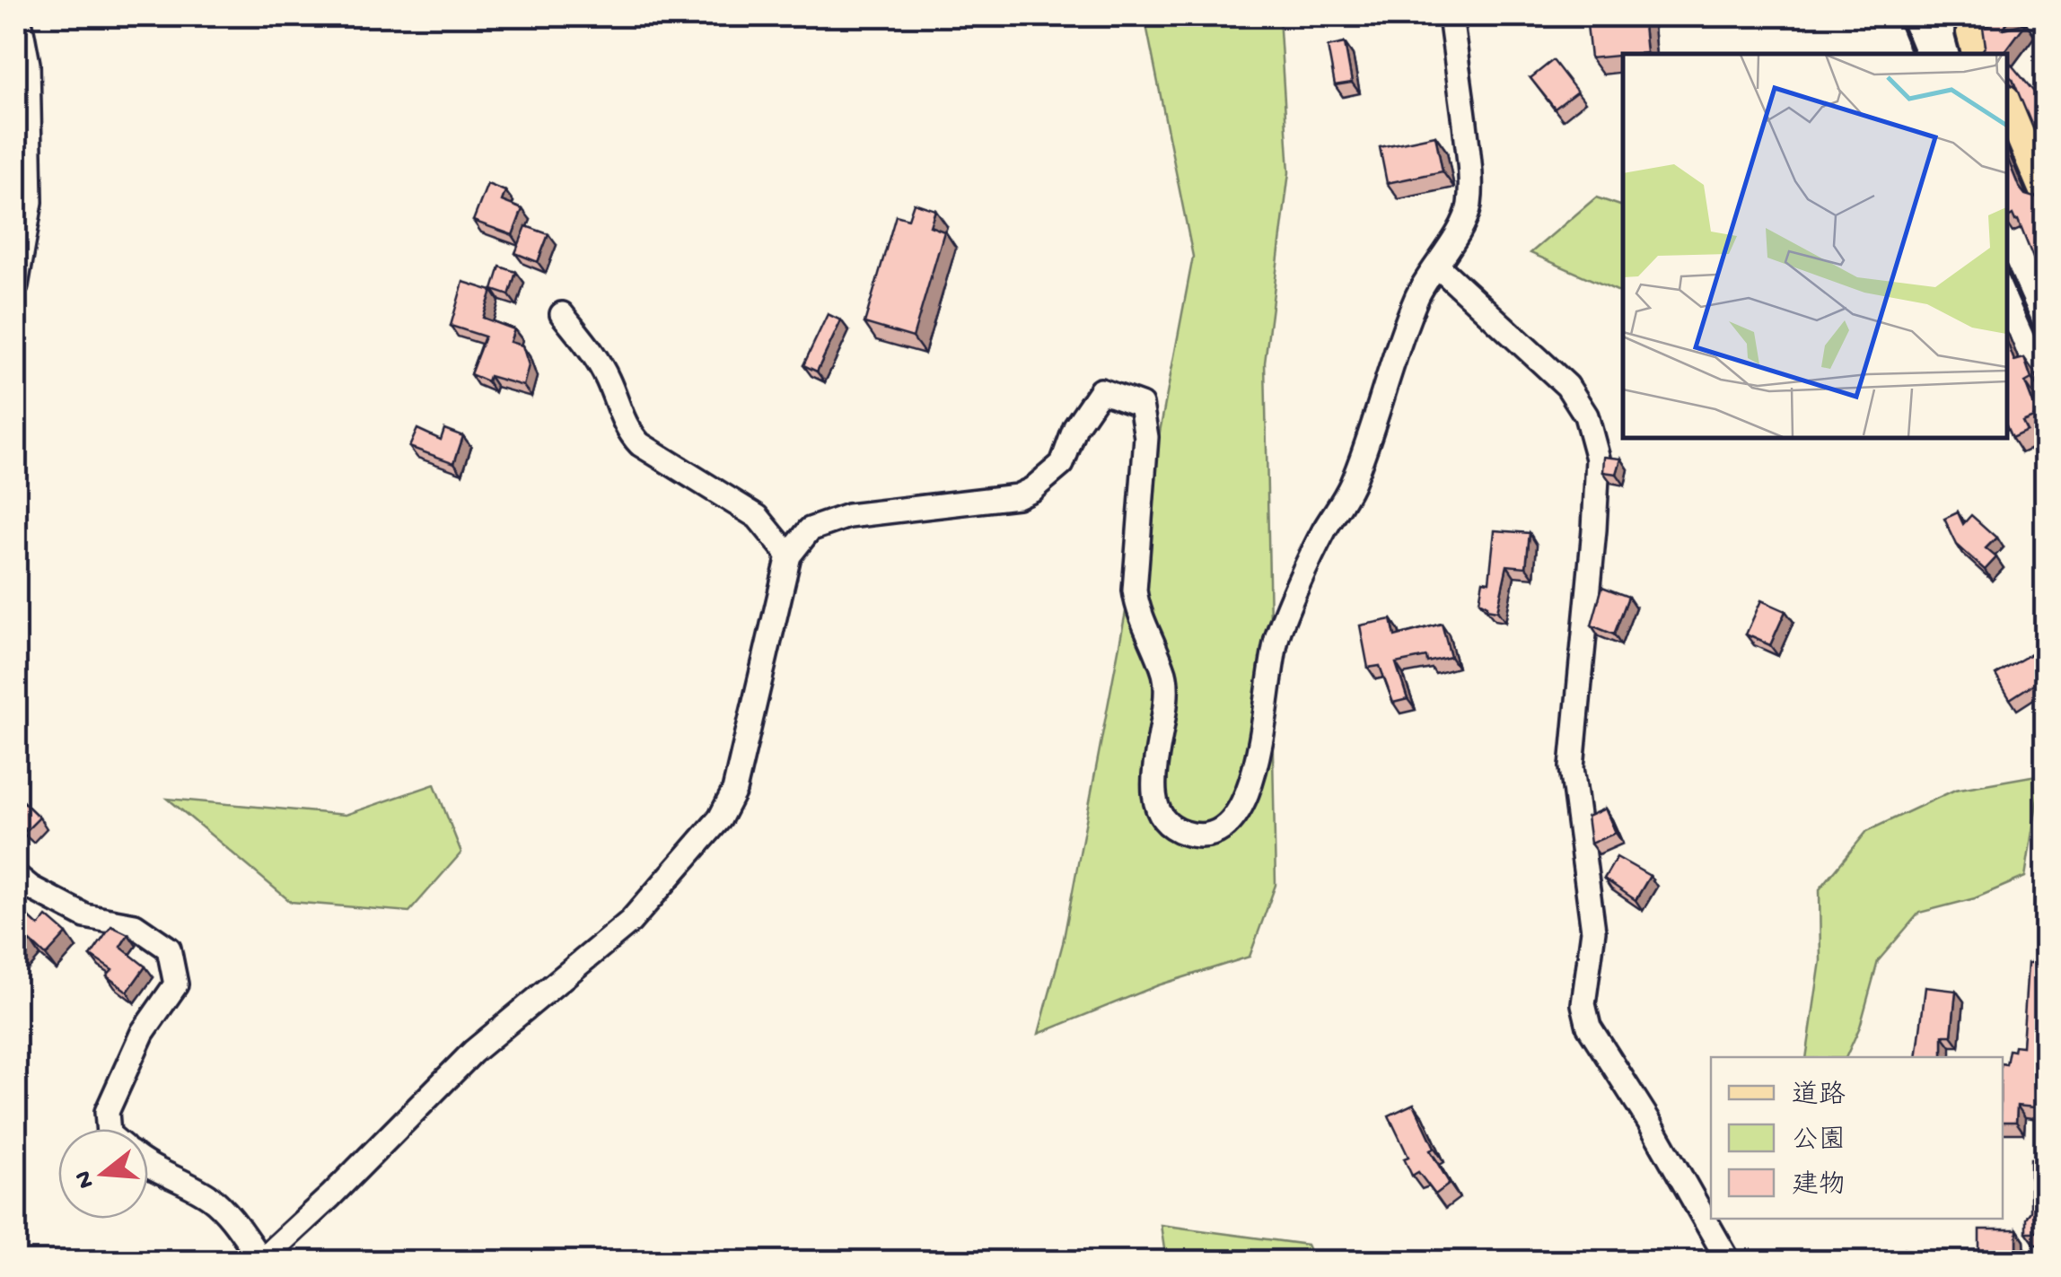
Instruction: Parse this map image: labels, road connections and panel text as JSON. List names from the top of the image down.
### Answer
{
  "legend": ["道路", "公園", "建物"],
  "north": "left"
}
